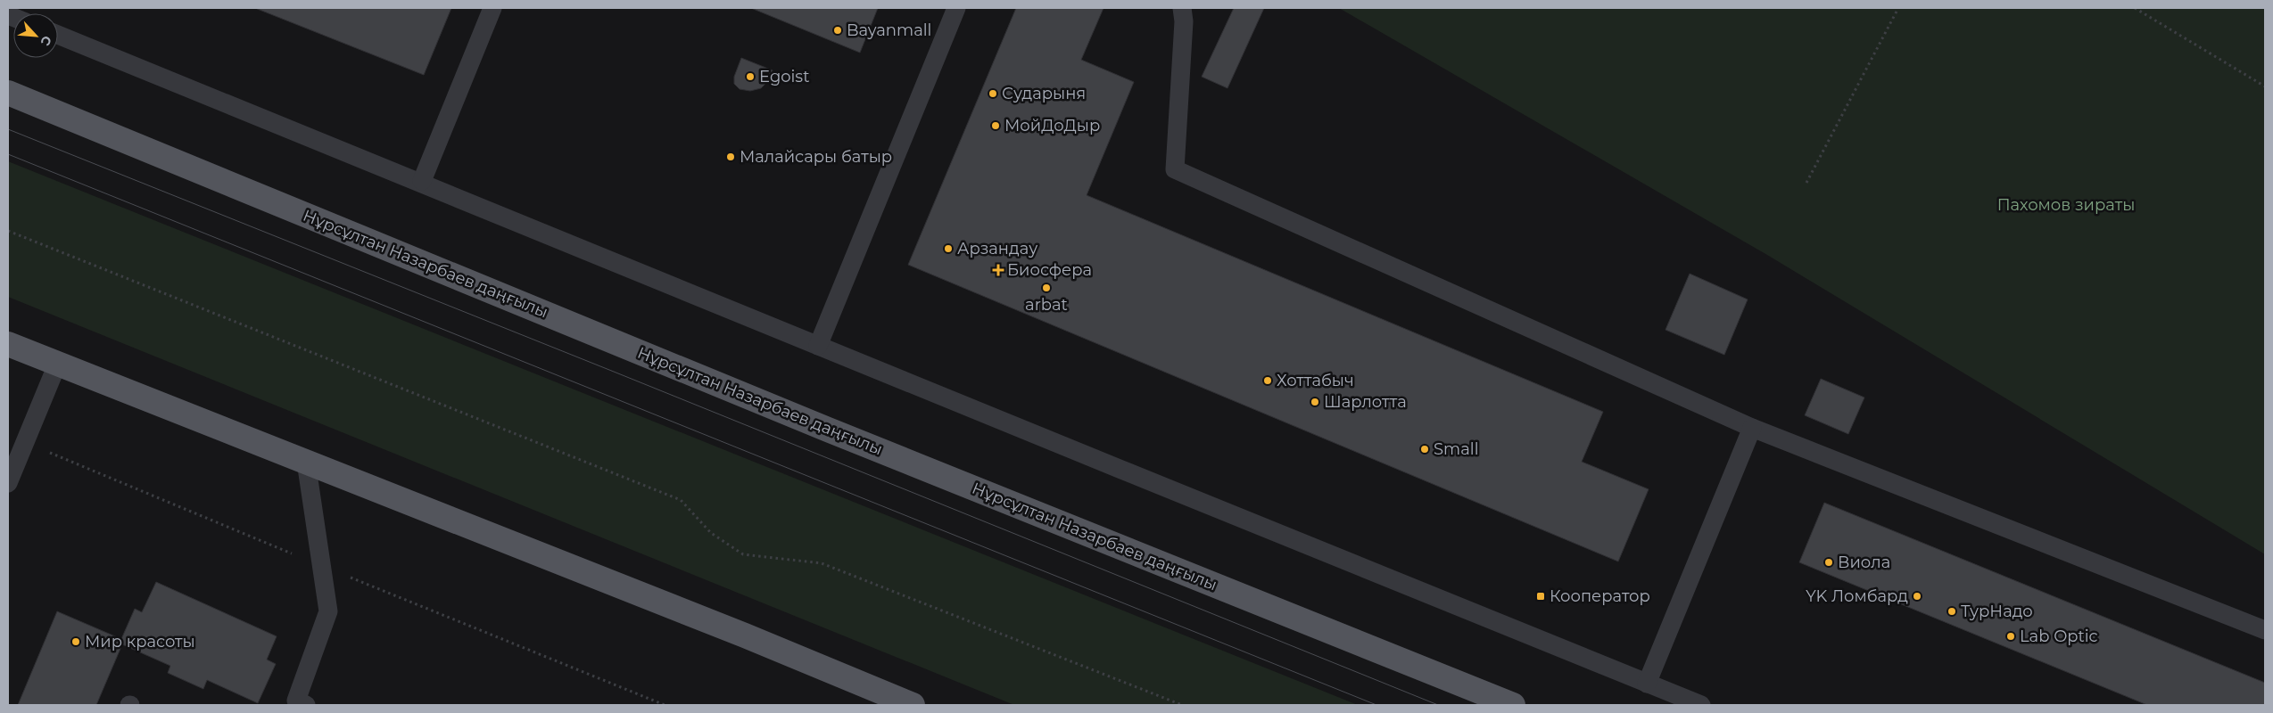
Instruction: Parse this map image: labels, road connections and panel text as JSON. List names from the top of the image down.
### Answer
{
  "streets": {
    "main road": ["Нұрсұлтан Назарбаев даңғылы"]
  },
  "parks": ["Пахомов зираты"],
  "places": {
    "other": [
      "Bayanmall",
      "Egoist",
      "Сударыня",
      "МойДоДыр",
      "Малайсары батыр",
      "Арзандау",
      "arbat",
      "Хоттабыч",
      "Шарлотта",
      "Small",
      "Виола",
      "YK Ломбард",
      "ТурНадо",
      "Lab Optic",
      "Мир красоты"
    ],
    "health": ["Биосфера"],
    "transit": ["Кооператор"]
  },
  "north": "bottom right"
}
